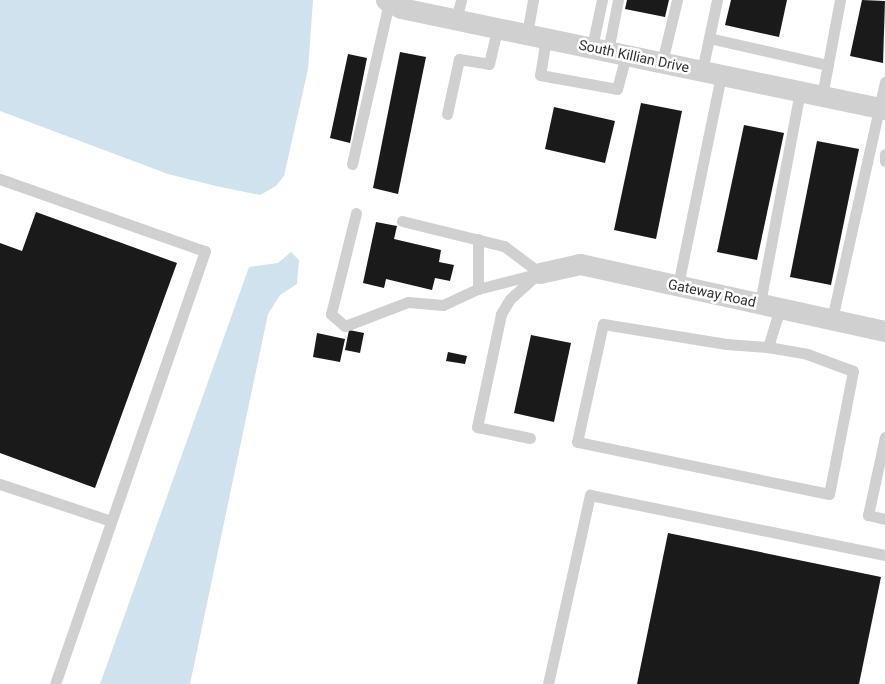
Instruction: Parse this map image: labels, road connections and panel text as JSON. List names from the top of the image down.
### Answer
{
  "streets": {
    "street": ["South Killian Drive", "Gateway Road"]
  }
}
